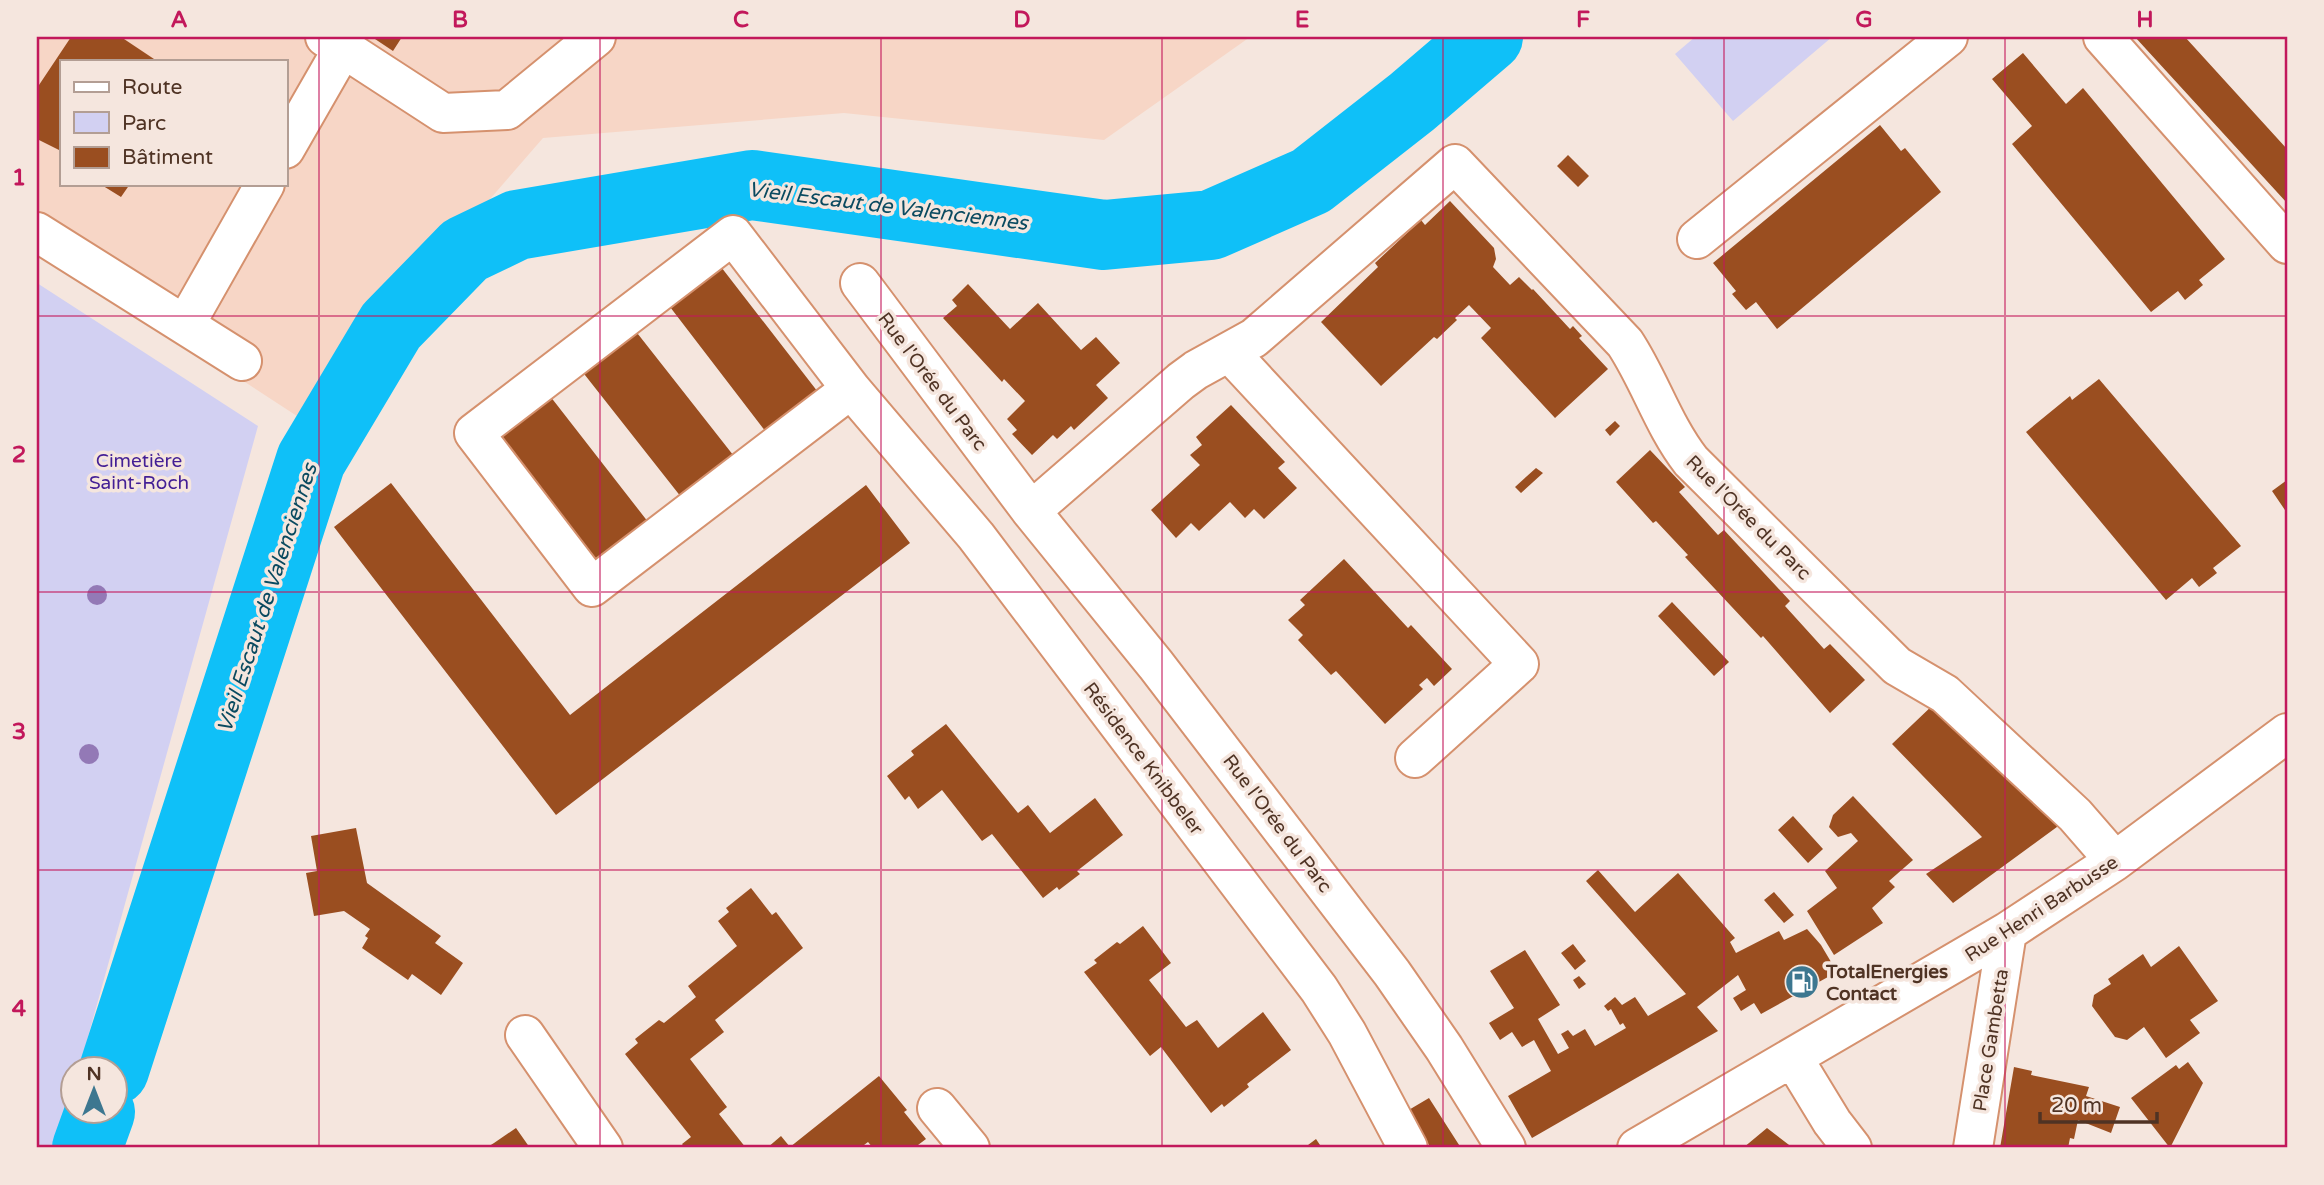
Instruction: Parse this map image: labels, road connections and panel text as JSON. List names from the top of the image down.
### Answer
{
  "streets": {
    "street": [
      "Rue l'Orée du Parc",
      "Résidence Knibbeler",
      "Rue Henri Barbusse",
      "Place Gambetta"
    ]
  },
  "crossings": [
    ["Rue l'Orée du Parc", "Rue Henri Barbusse"],
    ["Rue Henri Barbusse", "Place Gambetta"]
  ],
  "water": ["Vieil Escaut de Valenciennes"],
  "parks": ["Cimetière Saint-Roch"],
  "places": {
    "fuel station": ["TotalEnergies Contact"]
  },
  "legend": ["Route", "Parc", "Bâtiment"],
  "scale_bar": "20 m",
  "north": "top",
  "grid": {
    "columns": [
      "A",
      "B",
      "C",
      "D",
      "E",
      "F",
      "G",
      "H"
    ],
    "rows": [
      "1",
      "2",
      "3",
      "4"
    ]
  }
}
